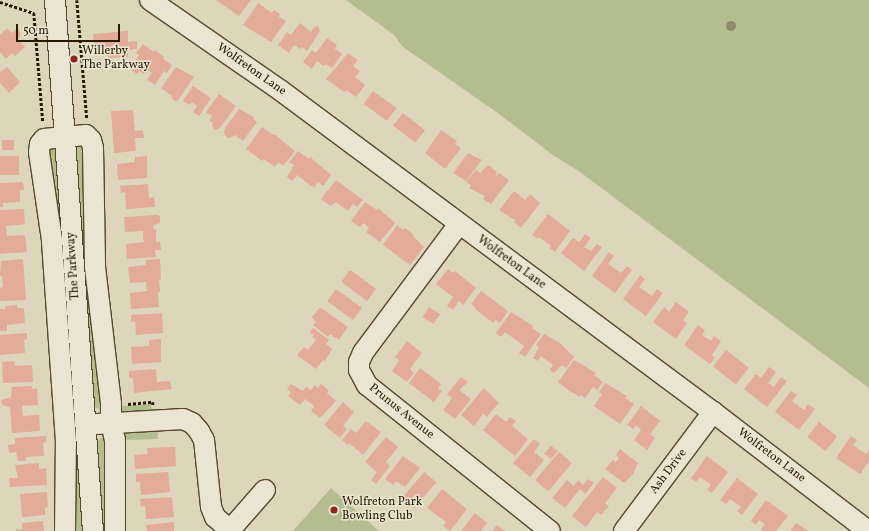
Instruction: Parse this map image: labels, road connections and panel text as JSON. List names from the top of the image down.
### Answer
{
  "streets": {
    "street": [
      "Wolfreton Lane",
      "The Parkway",
      "Prunus Avenue",
      "Ash Drive"
    ]
  },
  "crossings": [
    ["Wolfreton Lane", "Prunus Avenue"],
    ["Wolfreton Lane", "Ash Drive"]
  ],
  "places": ["Willerby The Parkway", "Wolfreton Park Bowling Club"],
  "scale_bar": "50 m"
}
